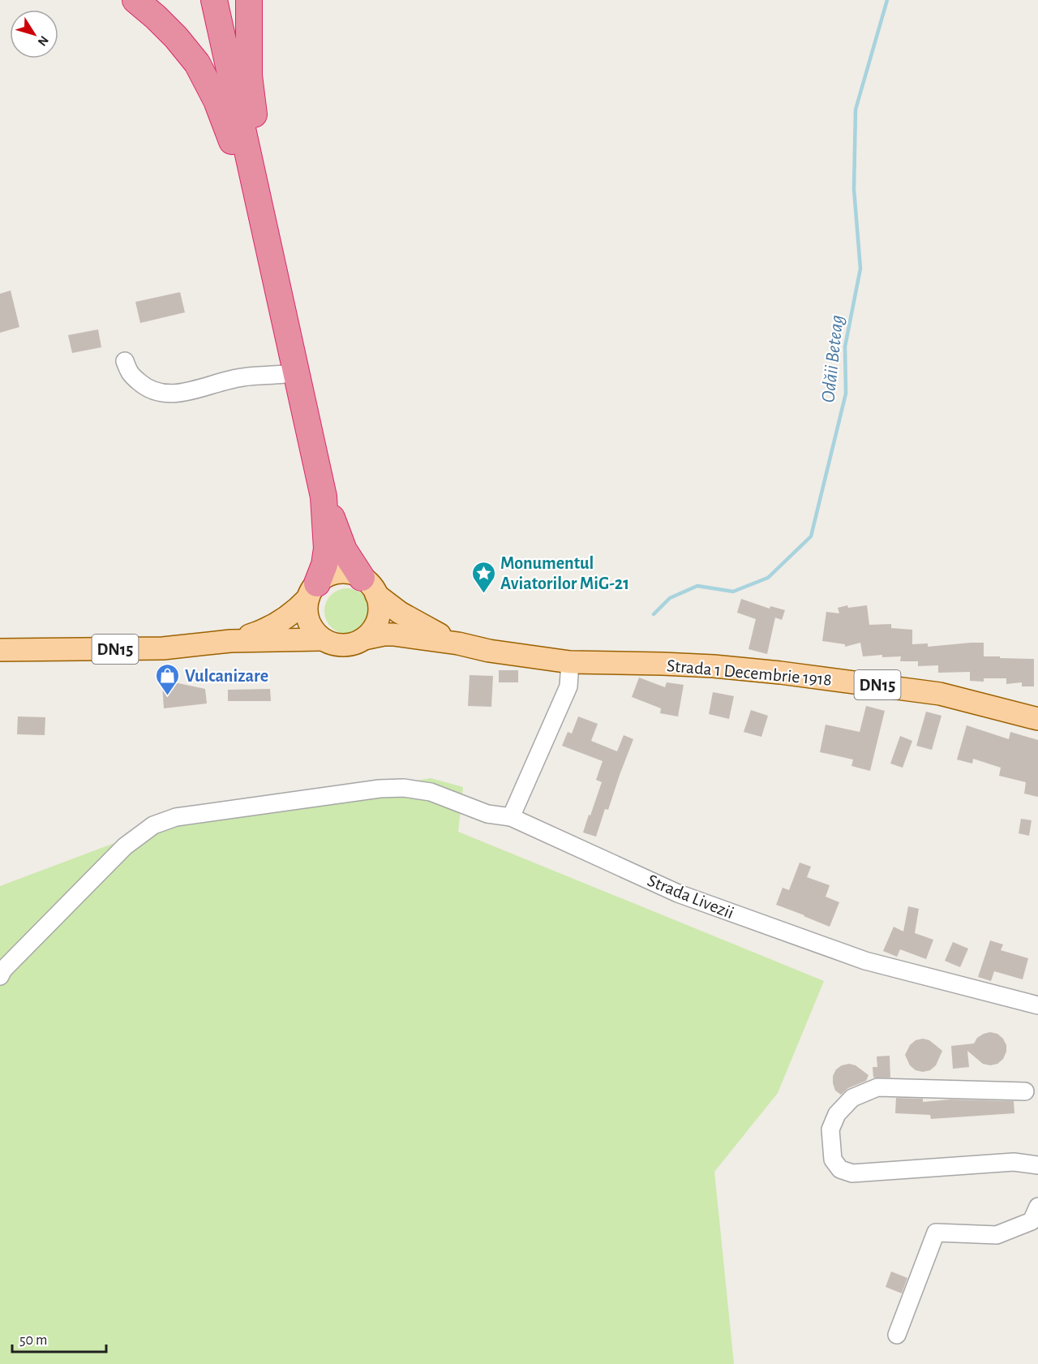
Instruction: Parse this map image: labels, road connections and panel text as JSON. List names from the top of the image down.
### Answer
{
  "streets": {
    "main road": ["DN15", "Strada 1 Decembrie 1918"],
    "street": ["Strada Livezii"]
  },
  "crossings": [
    ["DN15", "Strada 1 Decembrie 1918"]
  ],
  "water": ["Odăii Beteag"],
  "places": {
    "place": ["Monumentul Aviatorilor MiG-21"],
    "shop": ["Vulcanizare"]
  },
  "scale_bar": "50 m",
  "north": "bottom right"
}
